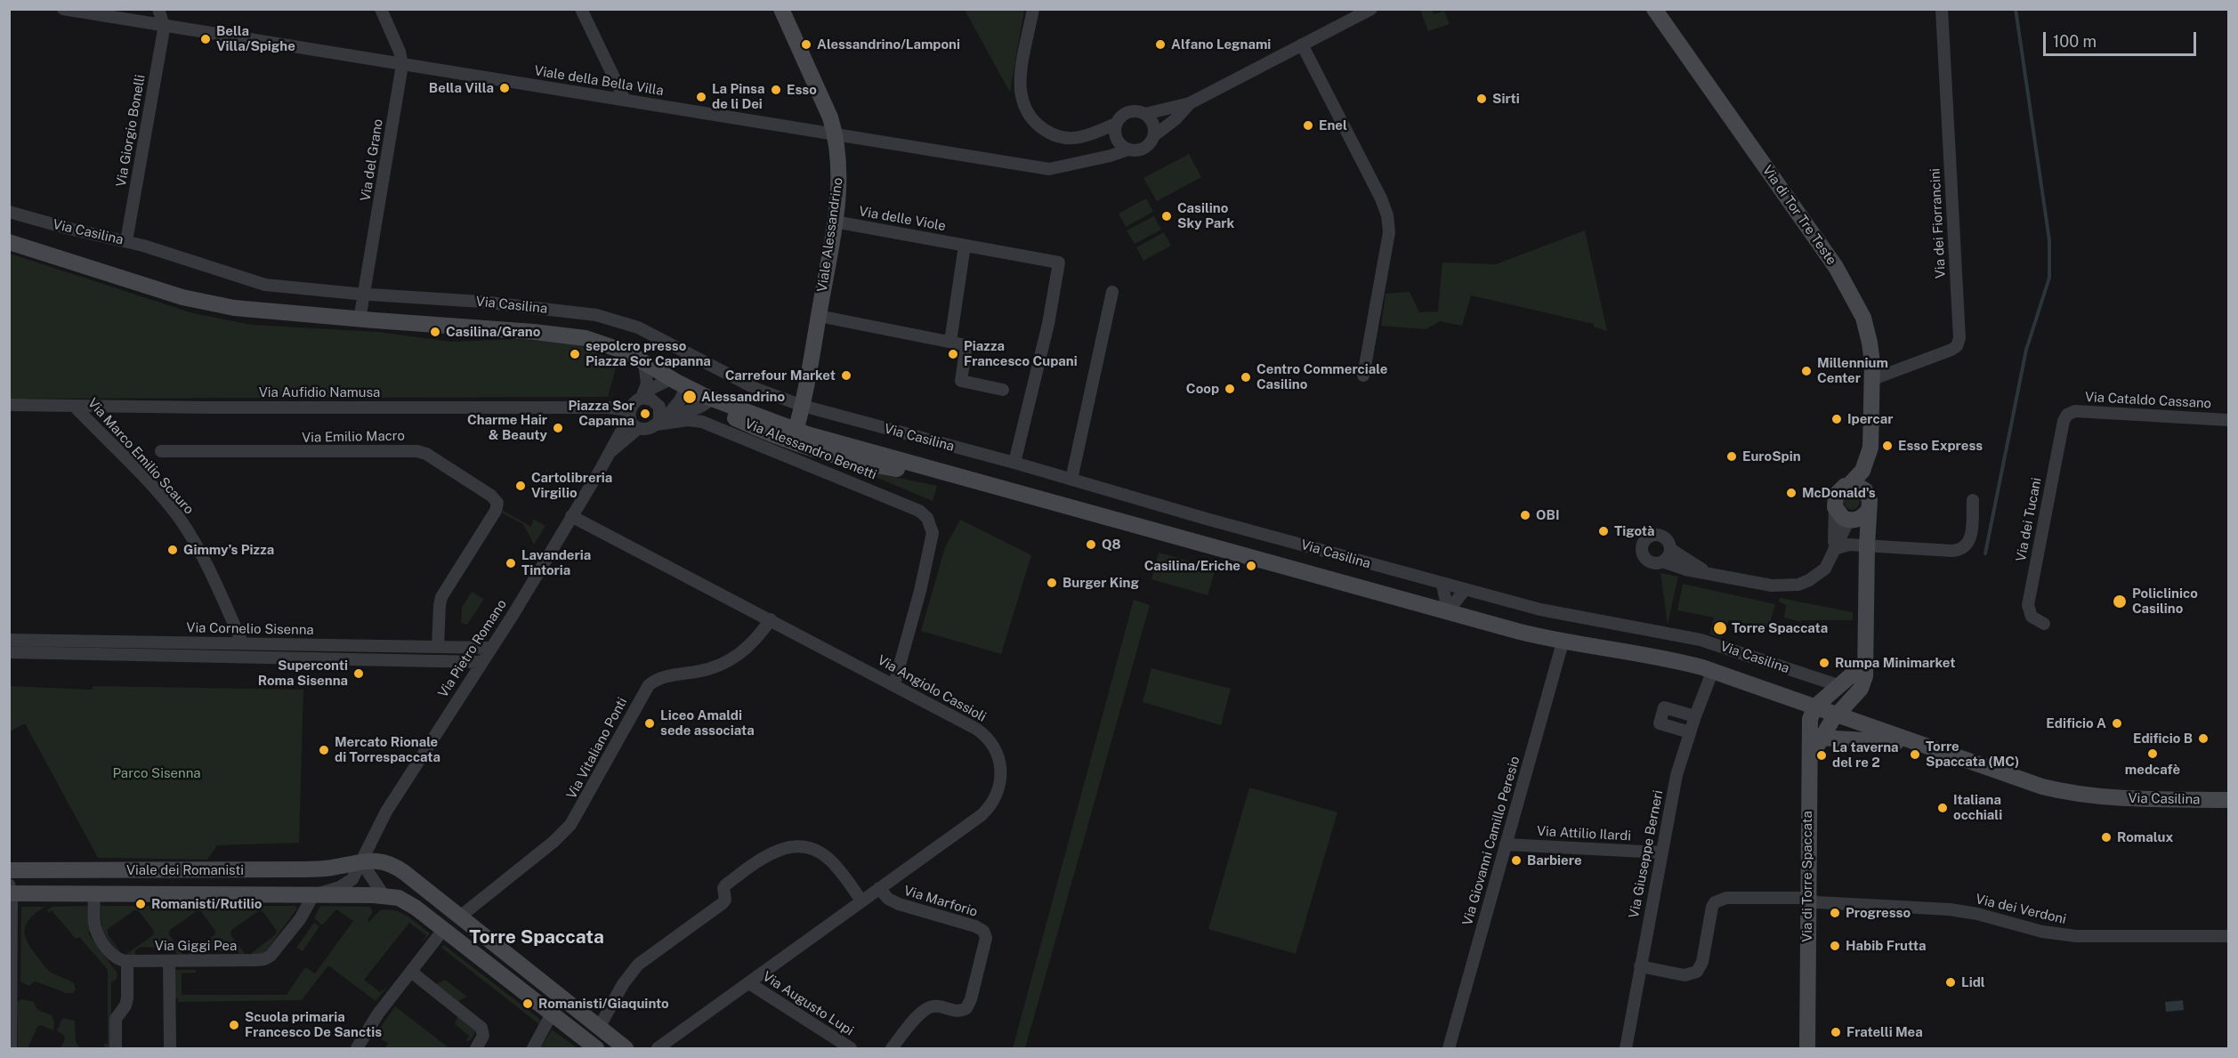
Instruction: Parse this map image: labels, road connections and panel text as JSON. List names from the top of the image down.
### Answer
{
  "streets": {
    "street": [
      "Viale della Bella Villa",
      "Via Giorgio Bonelli",
      "Via del Grano",
      "Via di Tor Tre Teste",
      "Via delle Viole",
      "Via dei Fiorrancini",
      "Via Casilina",
      "Viale Alessandrino",
      "Via Aufidio Namusa",
      "Via Cataldo Cassano",
      "Via Emilio Macro",
      "Via Alessandro Benetti",
      "Via Marco Emilio Scauro",
      "Via dei Tucani",
      "Via Cornelio Sisenna",
      "Via Pietro Romano",
      "Via Angiolo Cassioli",
      "Via Vitaliano Ponti",
      "Via Attilio Ilardi",
      "Via Giovanni Camillo Peresio",
      "Via Giuseppe Berneri",
      "Viale dei Romanisti",
      "Via di Torre Spaccata",
      "Via Marforio",
      "Via dei Verdoni",
      "Via Giggi Pea",
      "Via Augusto Lupi"
    ]
  },
  "crossings": [
    ["Viale della Bella Villa", "Via Giorgio Bonelli"],
    ["Viale della Bella Villa", "Via del Grano"],
    ["Viale della Bella Villa", "Viale Alessandrino"],
    ["Via Giorgio Bonelli", "Via Casilina"],
    ["Via del Grano", "Via Casilina"],
    ["Via di Tor Tre Teste", "Via dei Fiorrancini"],
    ["Via di Tor Tre Teste", "Via Casilina"],
    ["Via delle Viole", "Via Casilina"],
    ["Via delle Viole", "Viale Alessandrino"],
    ["Via Casilina", "Viale Alessandrino"],
    ["Via Casilina", "Via Giovanni Camillo Peresio"],
    ["Via Casilina", "Via Giuseppe Berneri"],
    ["Via Casilina", "Via di Torre Spaccata"],
    ["Via Aufidio Namusa", "Via Alessandro Benetti"],
    ["Via Aufidio Namusa", "Via Marco Emilio Scauro"],
    ["Via Aufidio Namusa", "Via Pietro Romano"],
    ["Via Cataldo Cassano", "Via dei Tucani"],
    ["Via Emilio Macro", "Via Cornelio Sisenna"],
    ["Via Alessandro Benetti", "Via Pietro Romano"],
    ["Via Alessandro Benetti", "Via Angiolo Cassioli"],
    ["Via Marco Emilio Scauro", "Via Cornelio Sisenna"],
    ["Via Cornelio Sisenna", "Via Pietro Romano"],
    ["Via Pietro Romano", "Via Angiolo Cassioli"],
    ["Via Pietro Romano", "Viale dei Romanisti"],
    ["Via Angiolo Cassioli", "Via Vitaliano Ponti"],
    ["Via Angiolo Cassioli", "Via Marforio"],
    ["Via Angiolo Cassioli", "Via Augusto Lupi"],
    ["Via Vitaliano Ponti", "Viale dei Romanisti"],
    ["Via Attilio Ilardi", "Via Giovanni Camillo Peresio"],
    ["Via Attilio Ilardi", "Via Giuseppe Berneri"],
    ["Via Giuseppe Berneri", "Via dei Verdoni"],
    ["Viale dei Romanisti", "Via Giggi Pea"],
    ["Via di Torre Spaccata", "Via dei Verdoni"]
  ],
  "districts": ["Torre Spaccata"],
  "parks": ["Parco Sisenna"],
  "places": [
    "Bella Villa/Spighe",
    "Alessandrino/Lamponi",
    "Alfano Legnami",
    "Bella Villa",
    "Esso",
    "La Pinsa de li Dei",
    "Sirti",
    "Enel",
    "Casilino Sky Park",
    "Casilina/Grano",
    "sepolcro presso Piazza Sor Capanna",
    "Piazza Francesco Cupani",
    "Millennium Center",
    "Carrefour Market",
    "Centro Commerciale Casilino",
    "Coop",
    "Alessandrino",
    "Piazza Sor Capanna",
    "Ipercar",
    "Charme Hair & Beauty",
    "Esso Express",
    "EuroSpin",
    "Cartolibreria Virgilio",
    "McDonald's",
    "OBI",
    "Tigotà",
    "Q8",
    "Gimmy’s Pizza",
    "Lavanderia Tintoria",
    "Casilina/Eriche",
    "Burger King",
    "Policlinico Casilino",
    "Torre Spaccata",
    "Rumpa Minimarket",
    "Superconti Roma Sisenna",
    "Liceo Amaldi sede associata",
    "Edificio A",
    "Edificio B",
    "Mercato Rionale di Torrespaccata",
    "medcafè",
    "Torre Spaccata (MC)",
    "La taverna del re 2",
    "Italiana occhiali",
    "Romalux",
    "Barbiere",
    "Romanisti/Rutilio",
    "Progresso",
    "Habib Frutta",
    "Lidl",
    "Romanisti/Giaquinto",
    "Scuola primaria Francesco De Sanctis",
    "Fratelli Mea"
  ],
  "scale_bar": "100 m"
}
